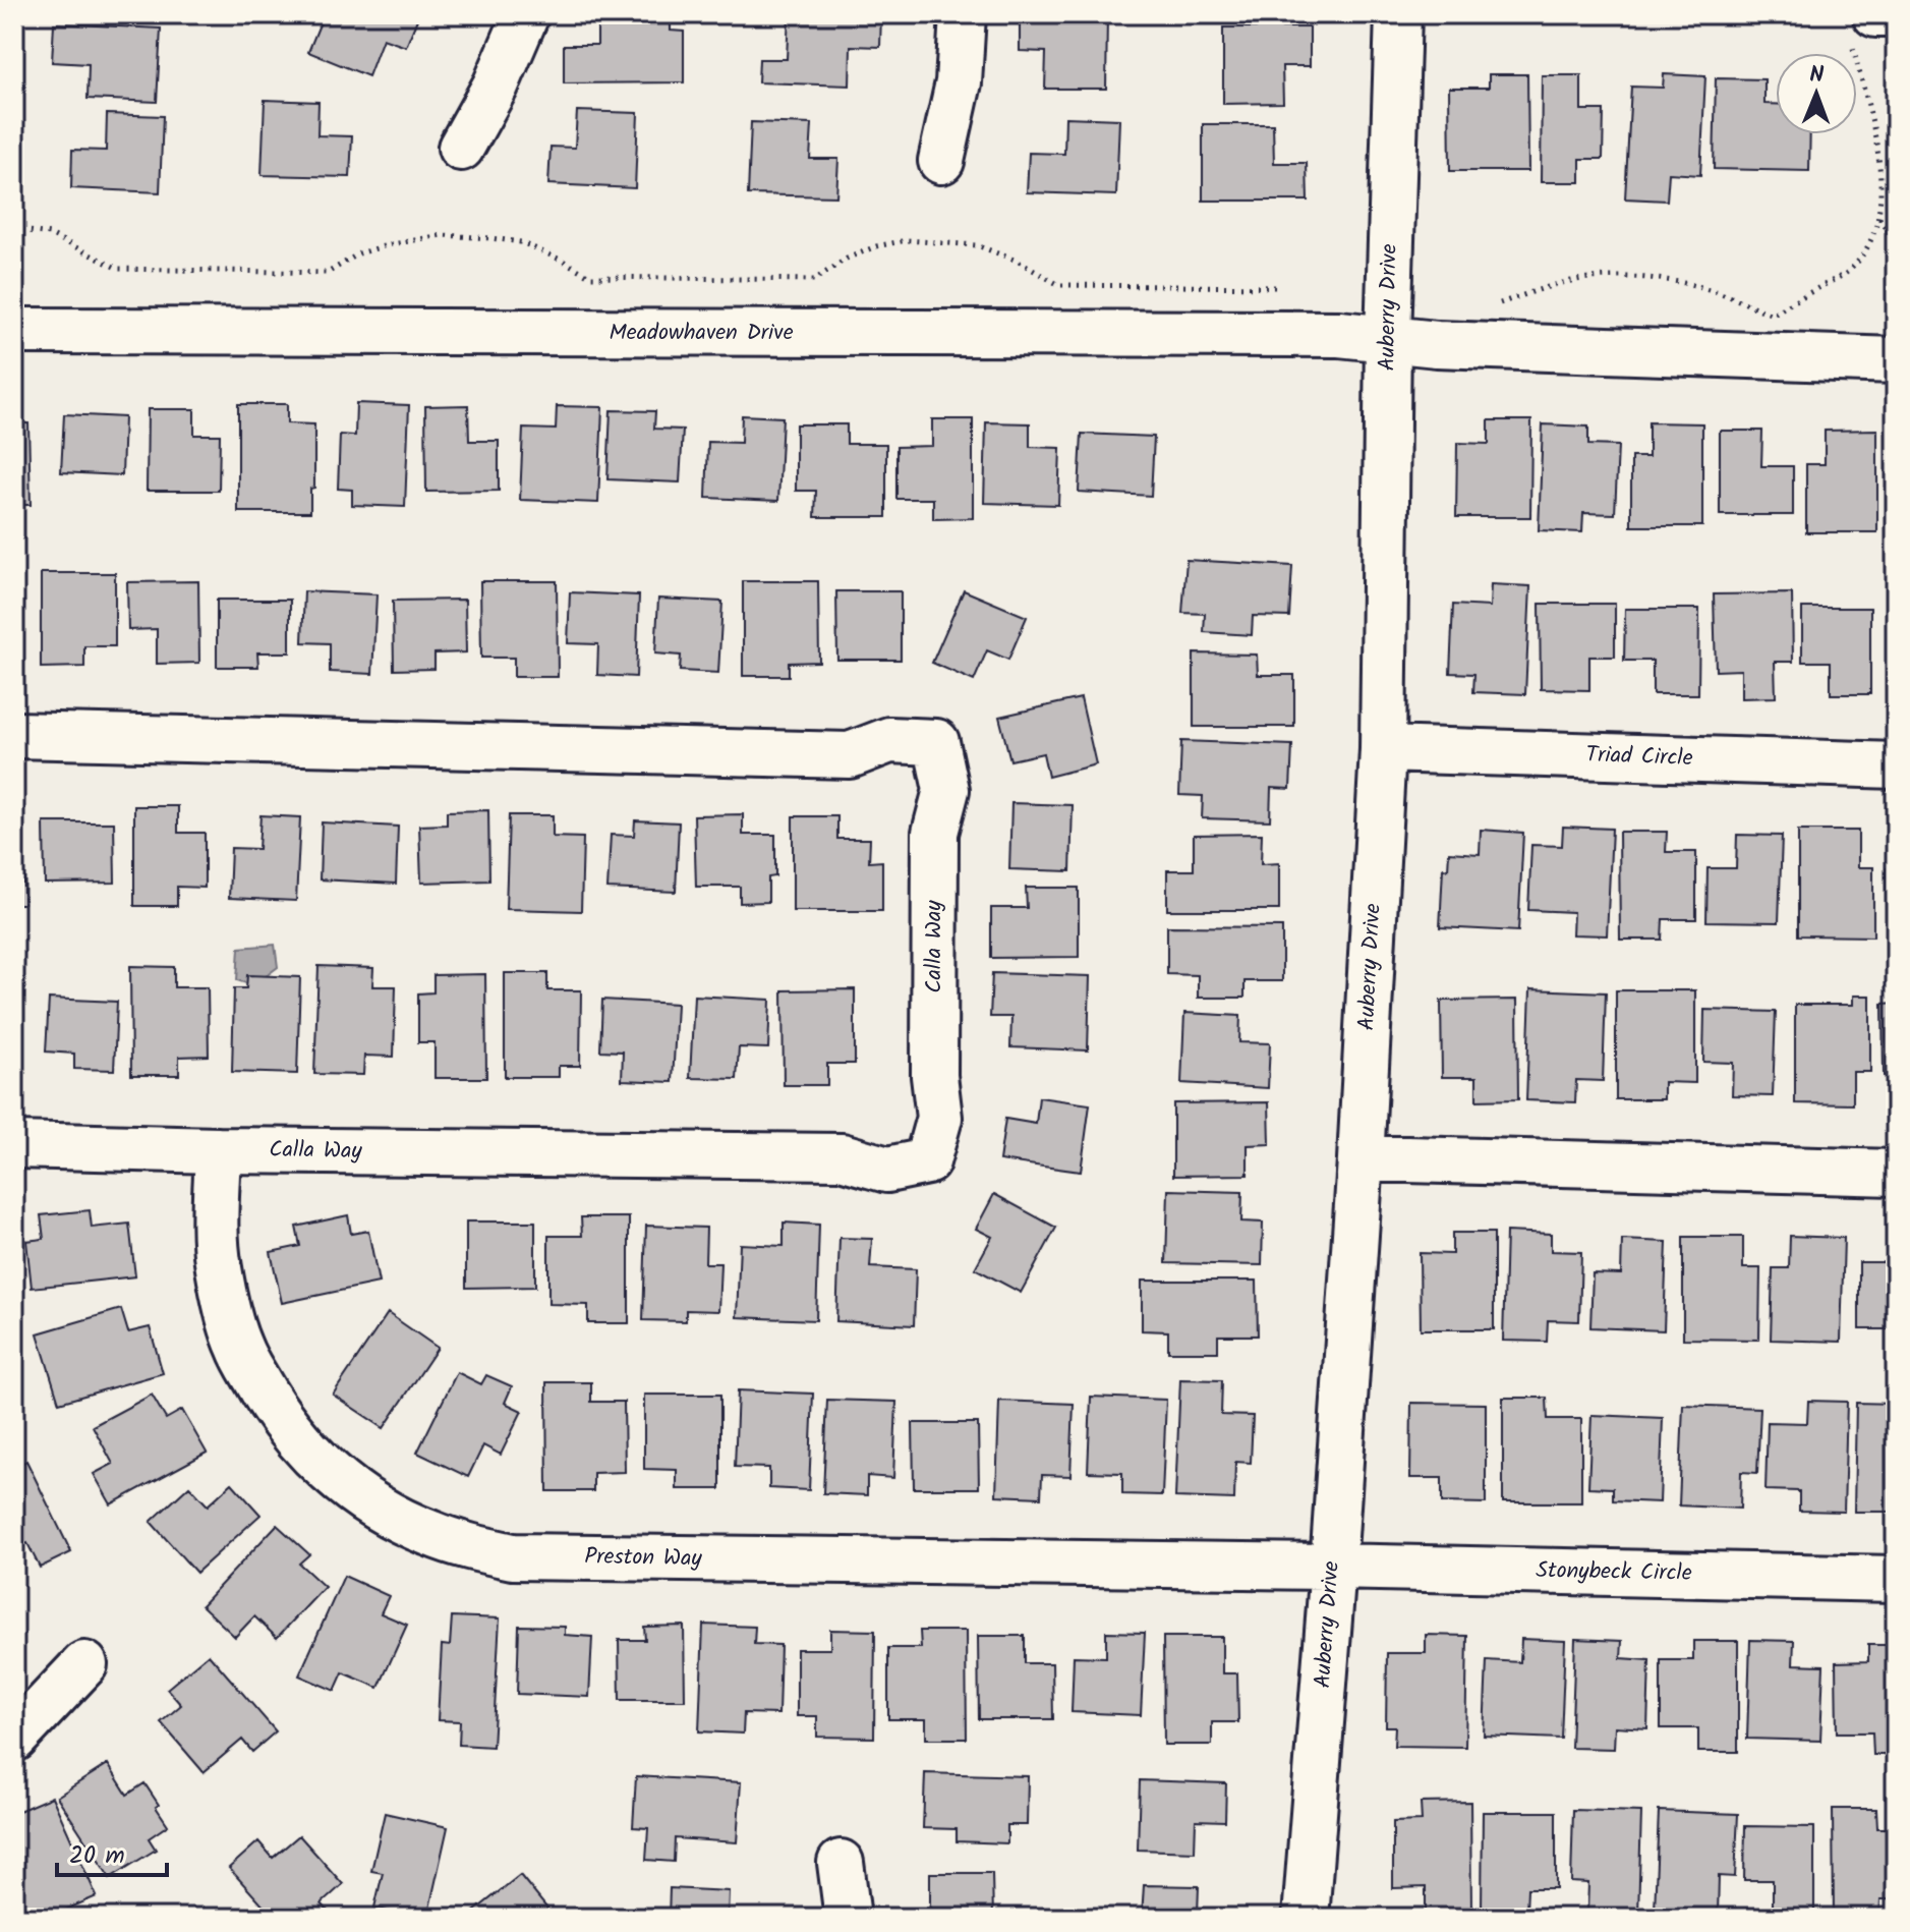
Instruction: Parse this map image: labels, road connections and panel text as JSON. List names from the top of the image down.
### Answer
{
  "streets": {
    "street": [
      "Auberry Drive",
      "Meadowhaven Drive",
      "Triad Circle",
      "Calla Way",
      "Preston Way",
      "Stonybeck Circle"
    ]
  },
  "crossings": [
    ["Auberry Drive", "Meadowhaven Drive"],
    ["Auberry Drive", "Triad Circle"],
    ["Auberry Drive", "Preston Way"],
    ["Auberry Drive", "Stonybeck Circle"],
    ["Calla Way", "Preston Way"],
    ["Preston Way", "Stonybeck Circle"]
  ],
  "scale_bar": "20 m",
  "north": "top"
}
